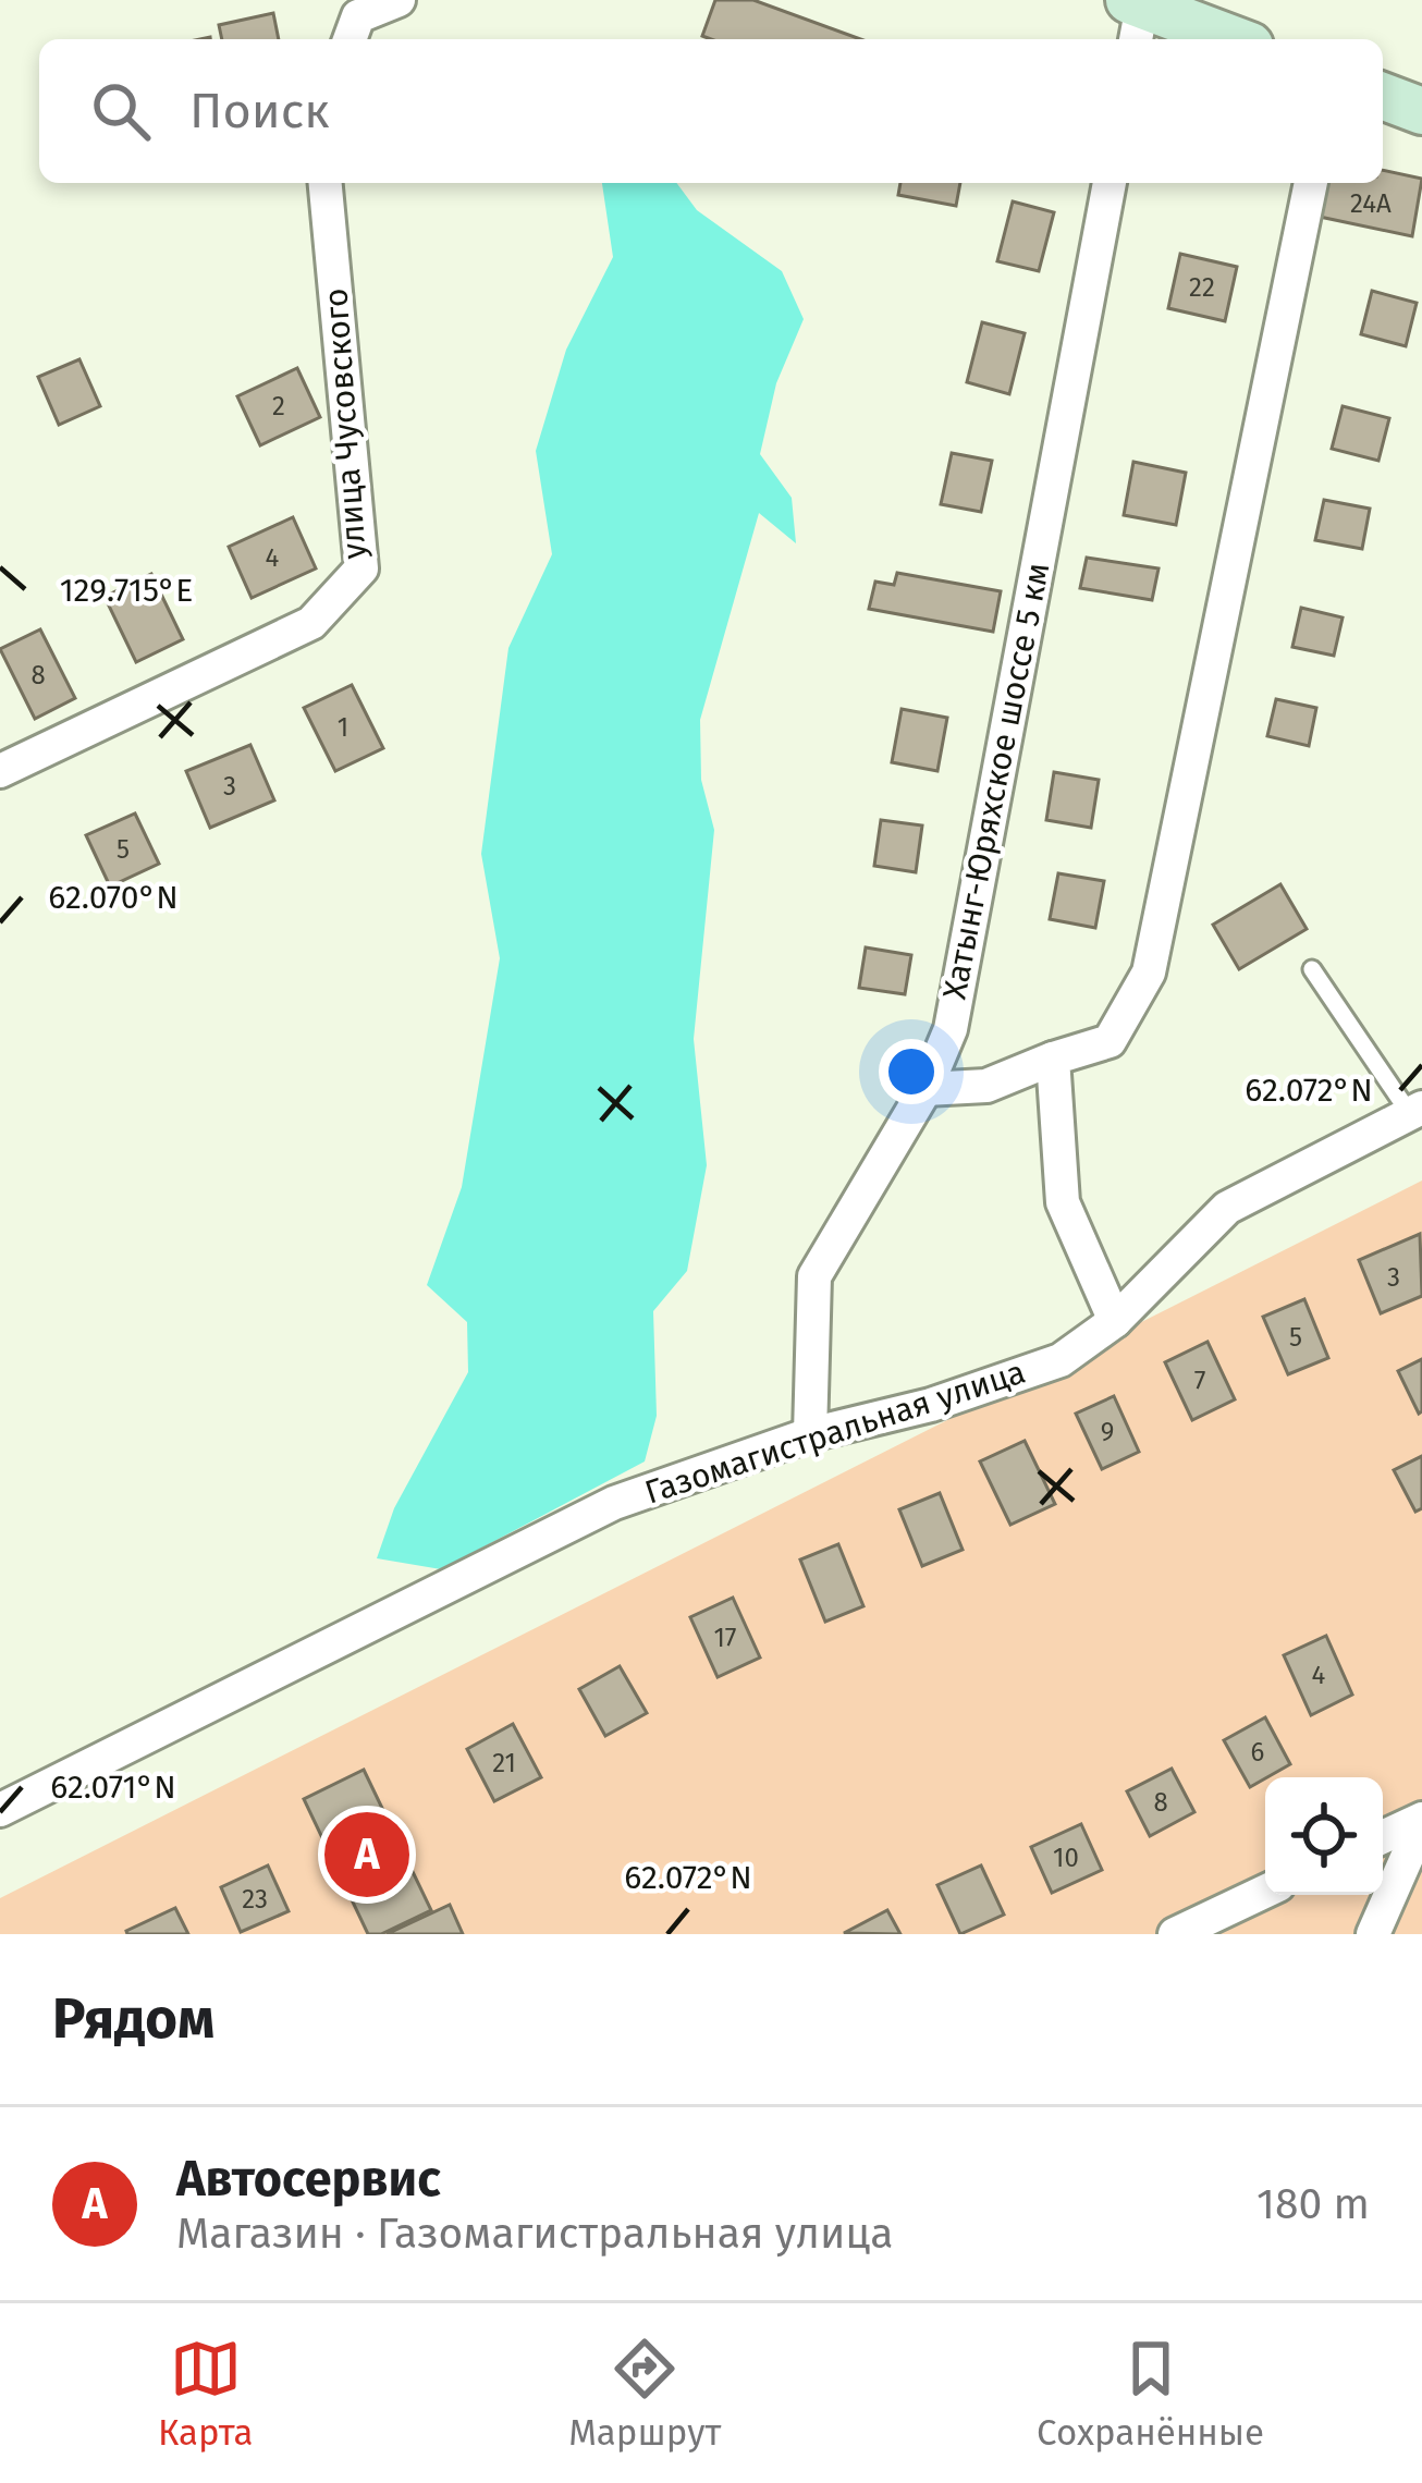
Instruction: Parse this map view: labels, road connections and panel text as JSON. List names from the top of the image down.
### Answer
{
  "streets": {
    "street": ["улица Чусовского", "Хатынг-Юряхское шоссе 5 км", "Газомагистральная улица"]
  },
  "crossings": [
    ["Хатынг-Юряхское шоссе 5 км", "Газомагистральная улица"]
  ],
  "house_numbers": [
    "24А",
    "22",
    "2",
    "4",
    "8",
    "1",
    "3",
    "5",
    "3",
    "5",
    "7",
    "9",
    "17",
    "4",
    "6",
    "21",
    "8",
    "10",
    "23"
  ],
  "page": {
    "search": "Поиск",
    "pins": "A",
    "heading": "Рядом",
    "list": [
      {
        "mark": "A",
        "name": "Автосервис",
        "note": "Магазин · Газомагистральная улица",
        "value": "180 m"
      }
    ],
    "nav": ["Карта", "Маршрут", "Сохранённые"]
  },
  "coordinates": [
    "129.715°E",
    "62.070°N",
    "62.072°N",
    "62.071°N"
  ]
}
